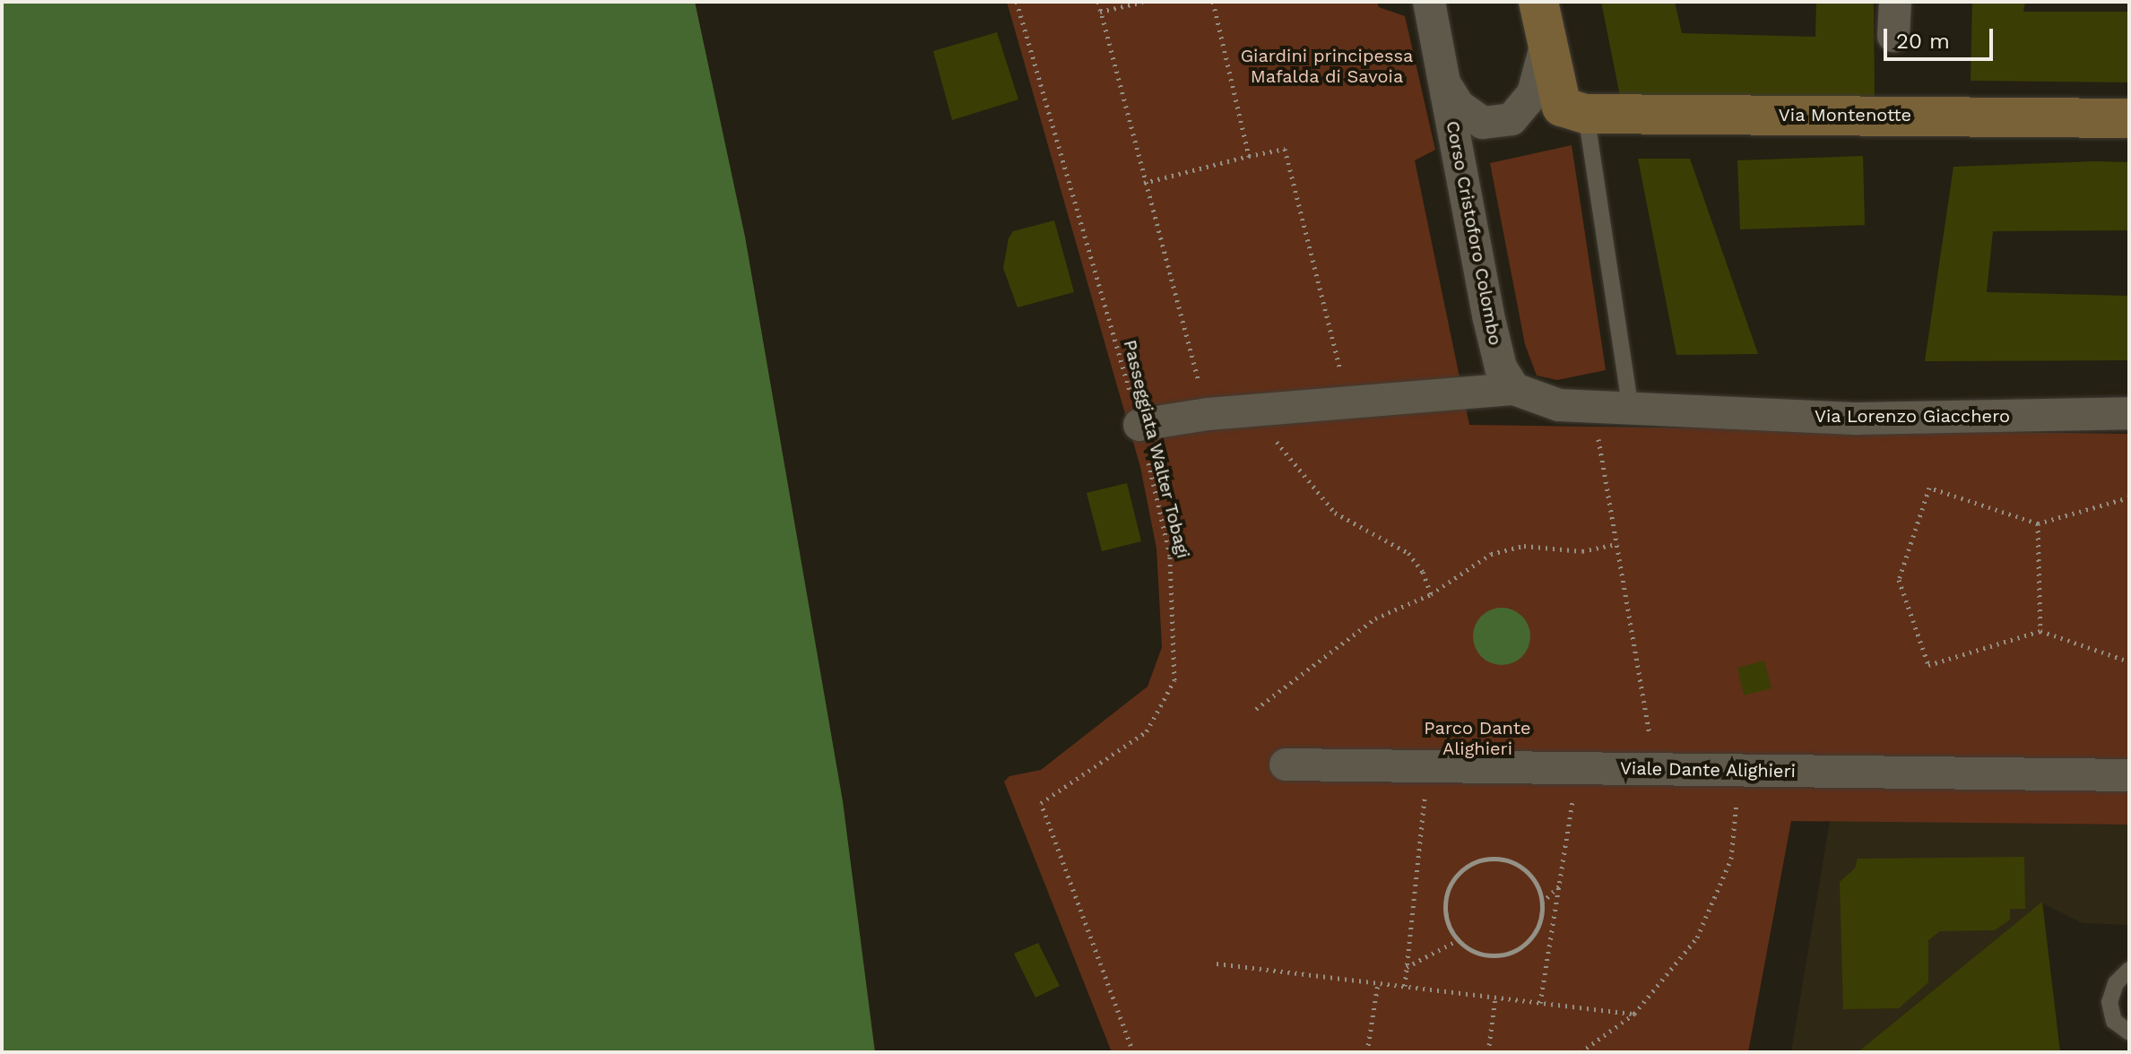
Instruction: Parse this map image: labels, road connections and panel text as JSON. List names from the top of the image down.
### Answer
{
  "streets": {
    "street": [
      "Via Montenotte",
      "Corso Cristoforo Colombo",
      "Via Lorenzo Giacchero",
      "Viale Dante Alighieri"
    ],
    "path": ["Passeggiata Walter Tobagi"]
  },
  "crossings": [
    ["Via Montenotte", "Corso Cristoforo Colombo"],
    ["Corso Cristoforo Colombo", "Via Lorenzo Giacchero"]
  ],
  "parks": ["Giardini principessa Mafalda di Savoia", "Parco Dante Alighieri"],
  "scale_bar": "20 m"
}
